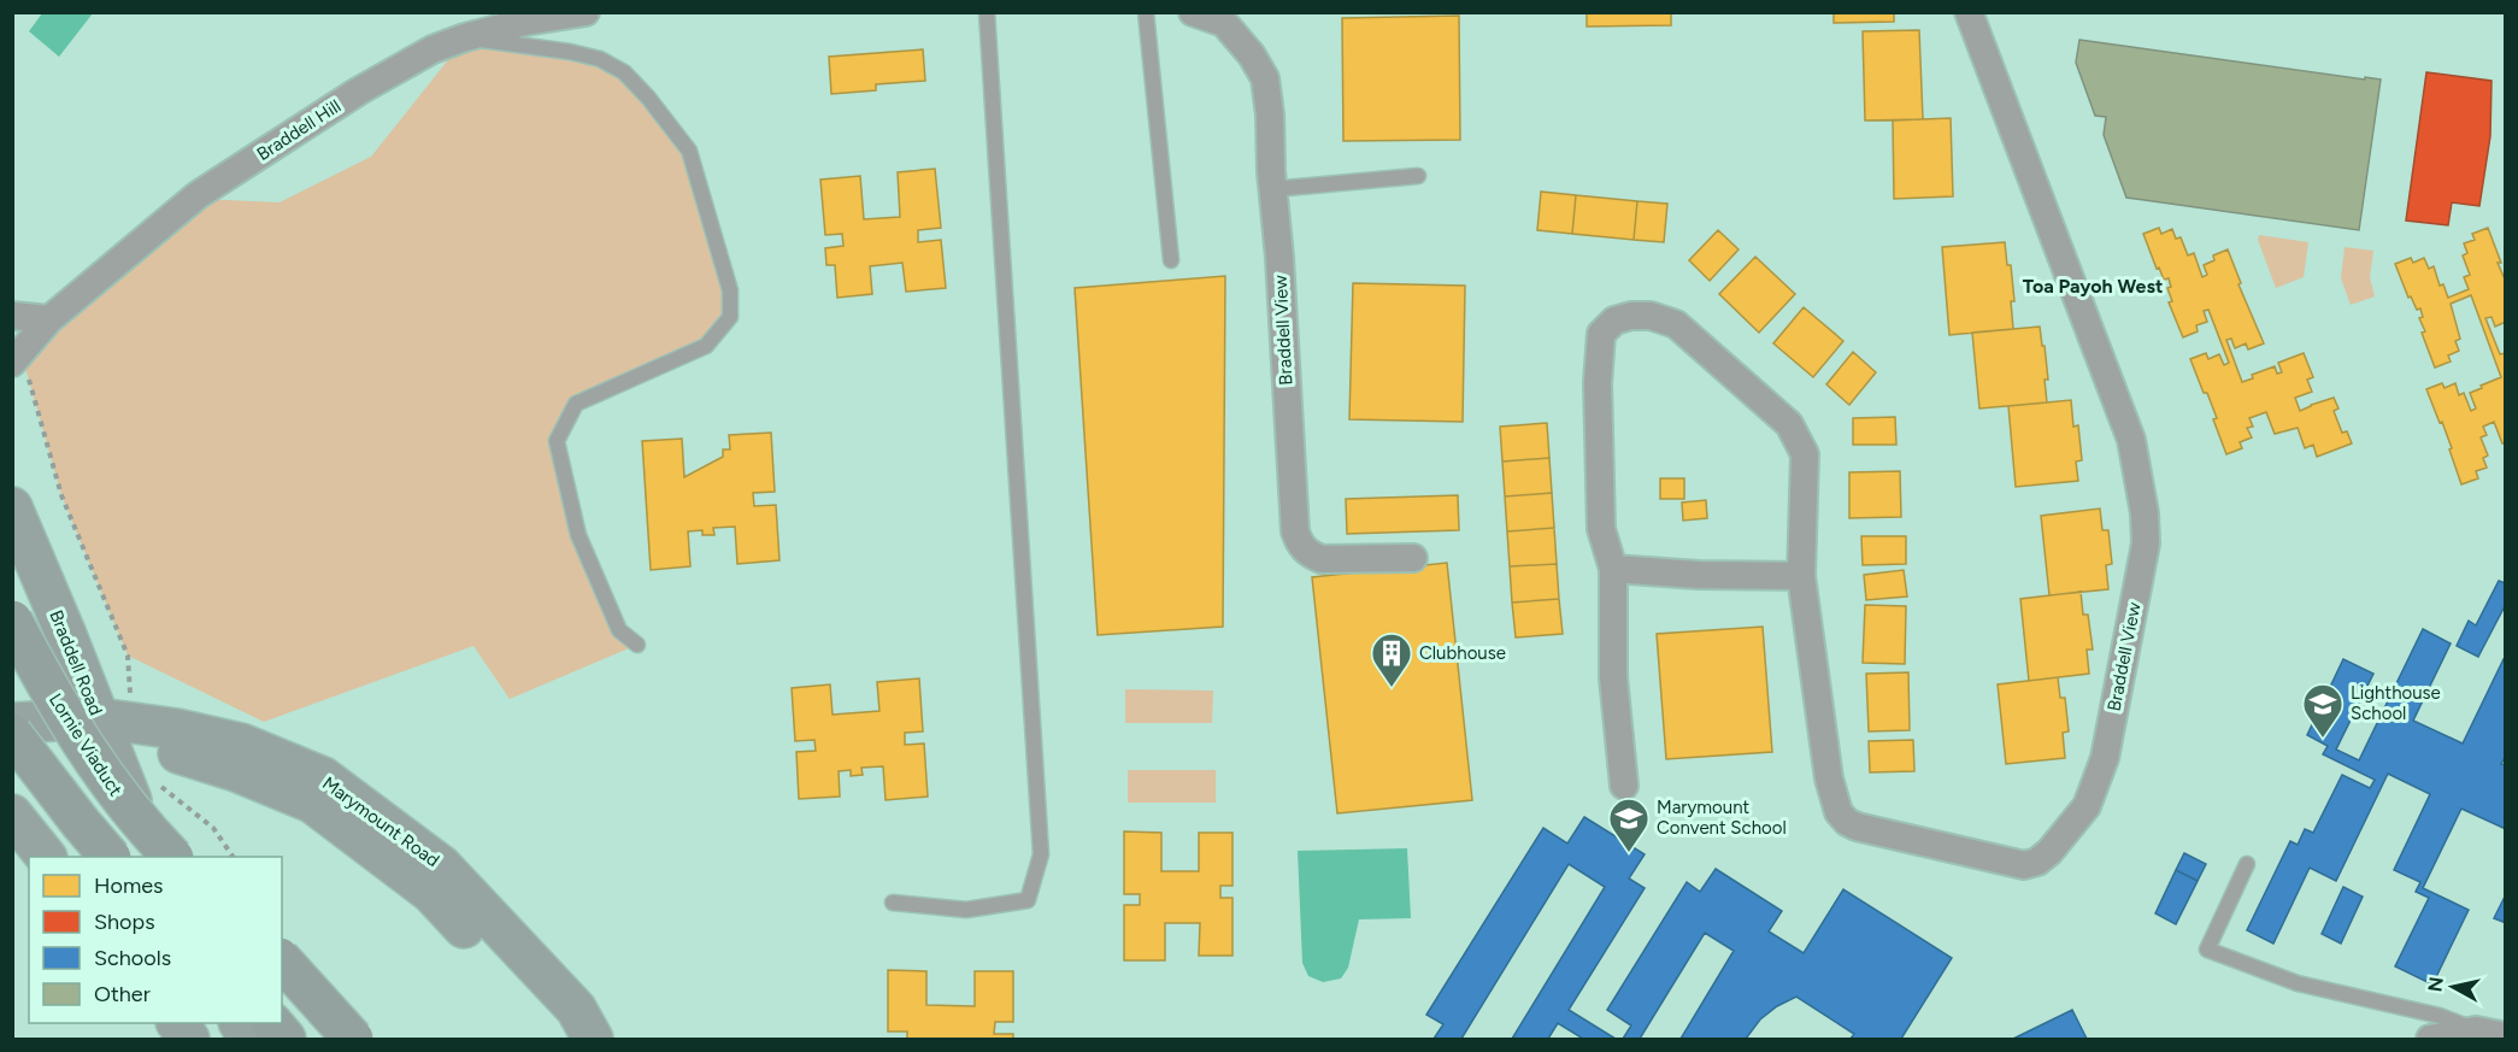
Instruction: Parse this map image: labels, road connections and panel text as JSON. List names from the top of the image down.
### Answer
{
  "streets": {
    "highway": ["Lornie Viaduct"],
    "main road": ["Braddell Road", "Marymount Road"],
    "street": ["Braddell Hill", "Braddell View"]
  },
  "crossings": [
    ["Braddell Road", "Marymount Road"]
  ],
  "districts": ["Toa Payoh West"],
  "places": {
    "building": ["Clubhouse"],
    "school or university": ["Lighthouse School", "Marymount Convent School"]
  },
  "legend": [
    "Homes",
    "Shops",
    "Schools",
    "Other"
  ],
  "north": "left"
}
